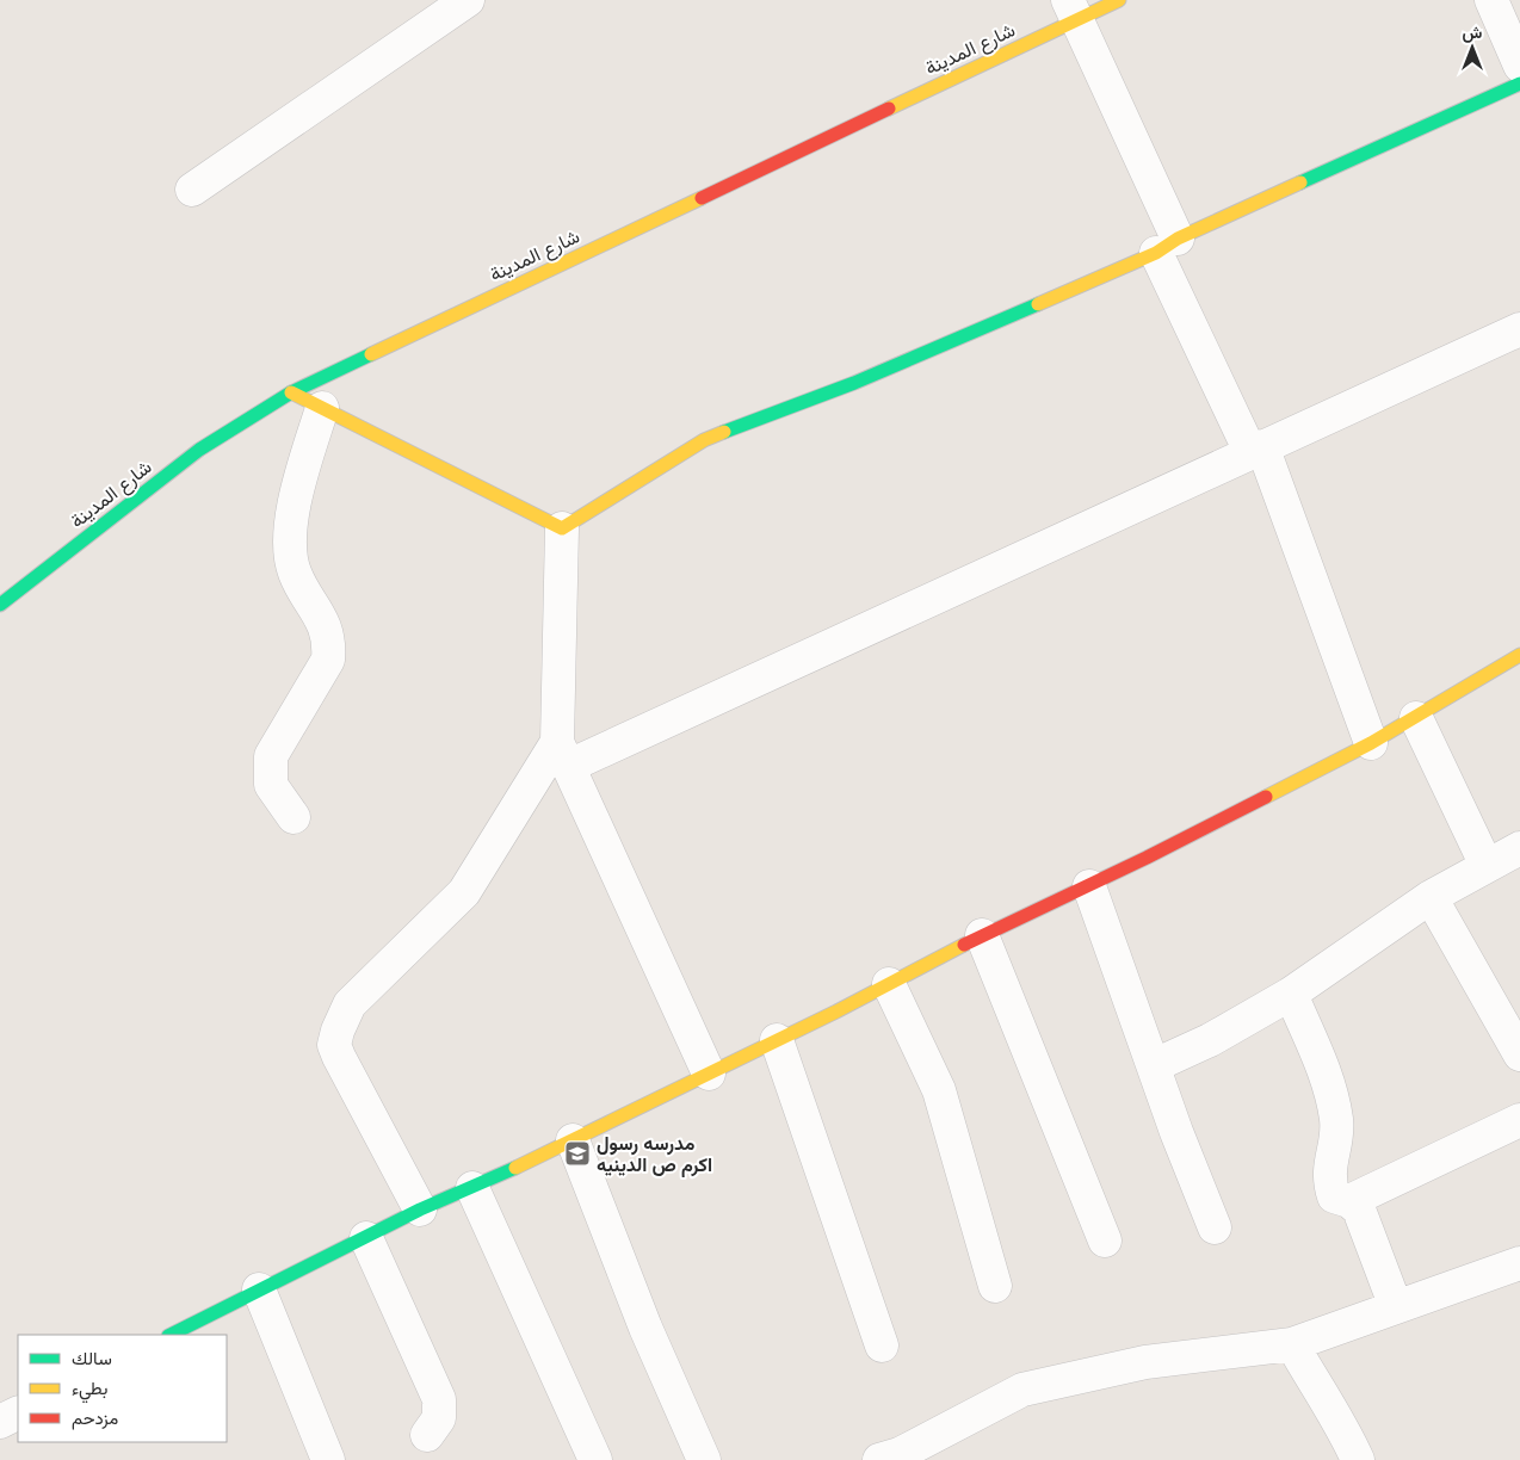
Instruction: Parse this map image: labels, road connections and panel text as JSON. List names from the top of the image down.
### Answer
{
  "streets": {
    "street": ["شارع المدينة"]
  },
  "places": {
    "school or university": ["مدرسه رسول اکرم ص الدینیه"]
  },
  "legend": ["سالك", "بطيء", "مزدحم"],
  "north": "top"
}
